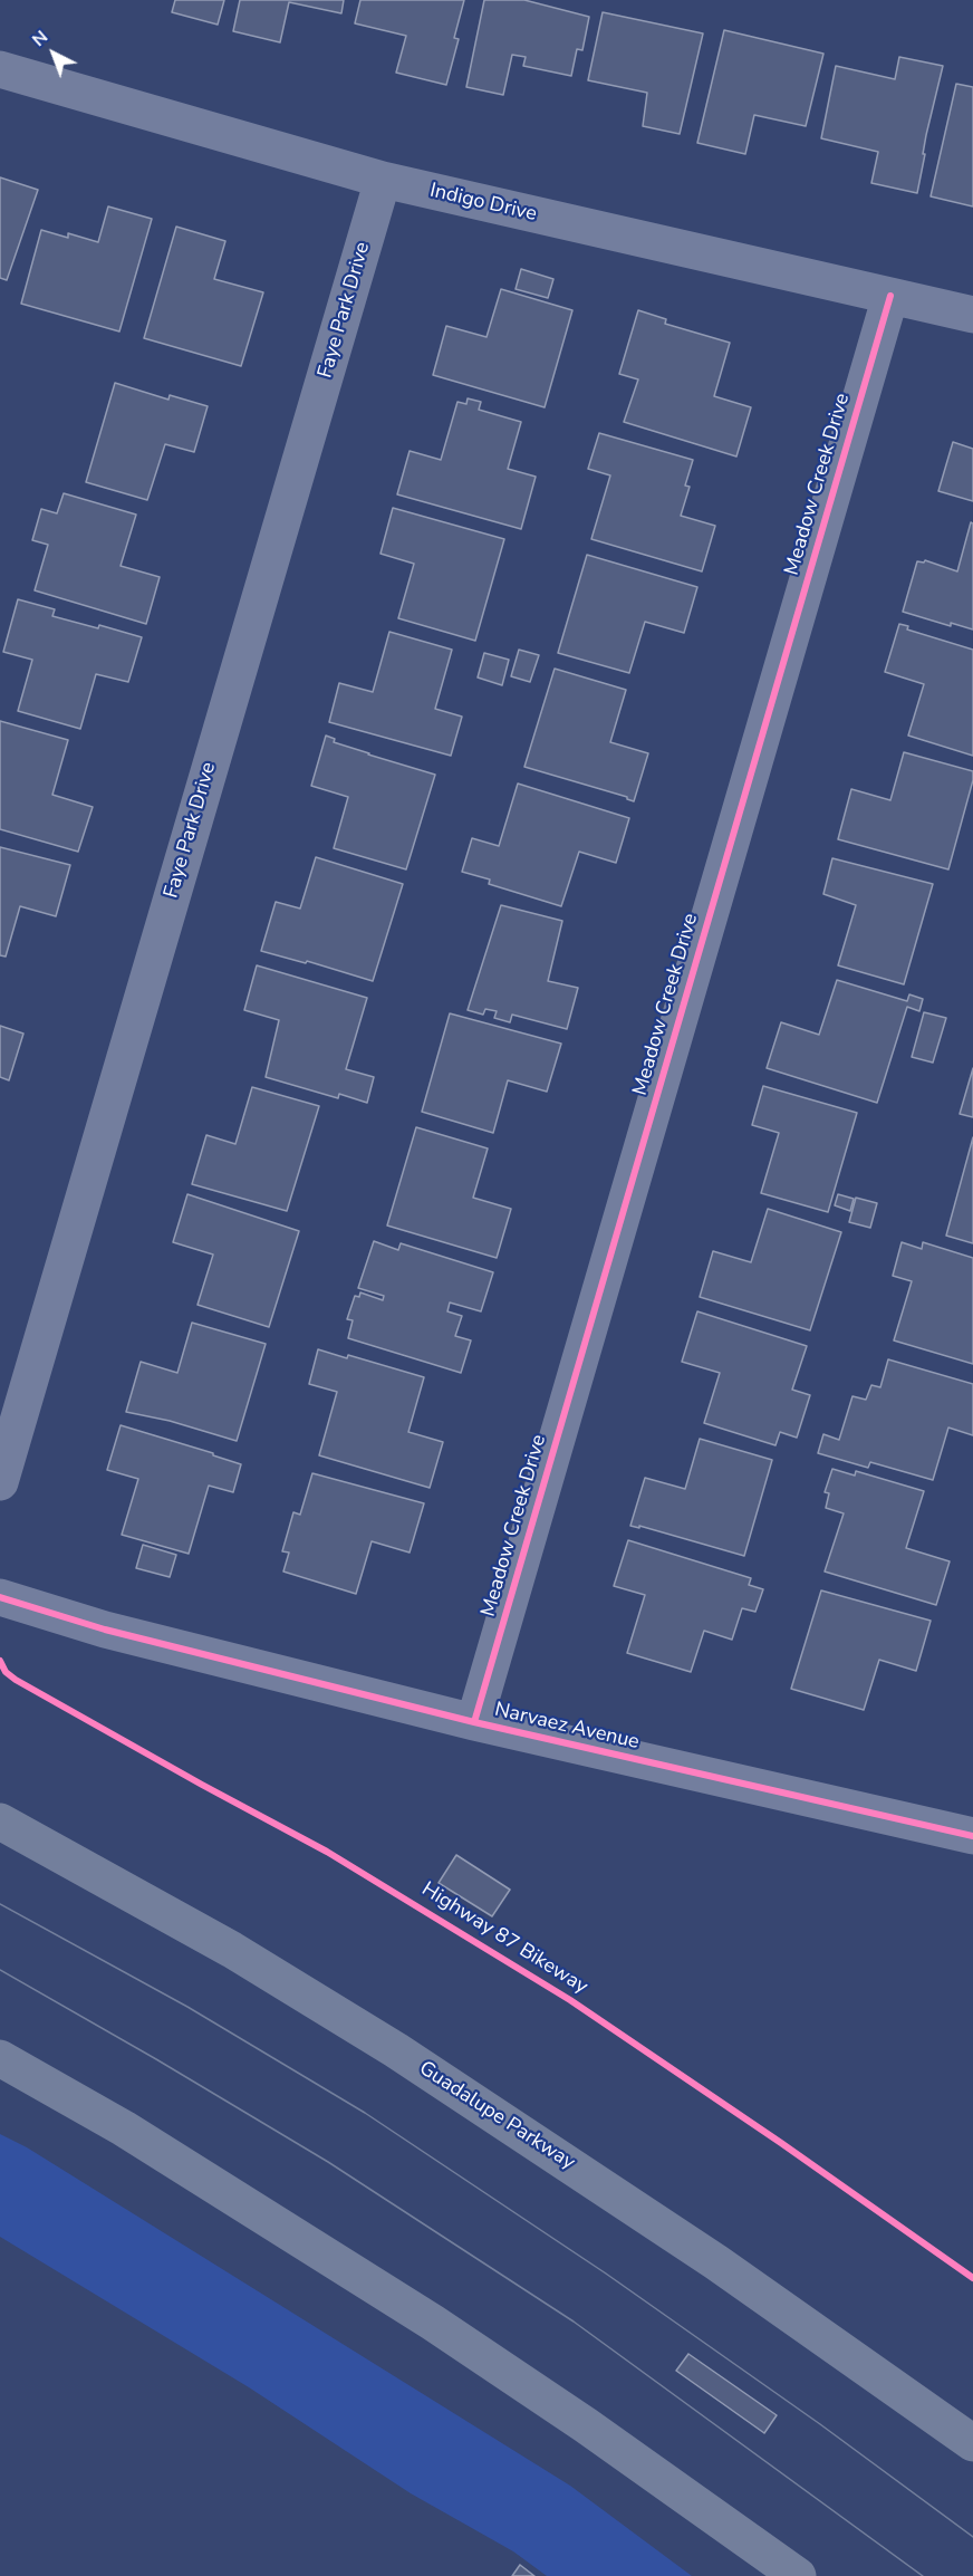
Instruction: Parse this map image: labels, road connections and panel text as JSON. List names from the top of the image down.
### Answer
{
  "streets": {
    "highway": ["Guadalupe Parkway"],
    "street": [
      "Indigo Drive",
      "Faye Park Drive",
      "Meadow Creek Drive",
      "Narvaez Avenue"
    ],
    "cycle path": ["Highway 87 Bikeway"]
  },
  "crossings": [
    ["Indigo Drive", "Faye Park Drive"],
    ["Indigo Drive", "Meadow Creek Drive"],
    ["Meadow Creek Drive", "Narvaez Avenue"]
  ],
  "north": "top left"
}
